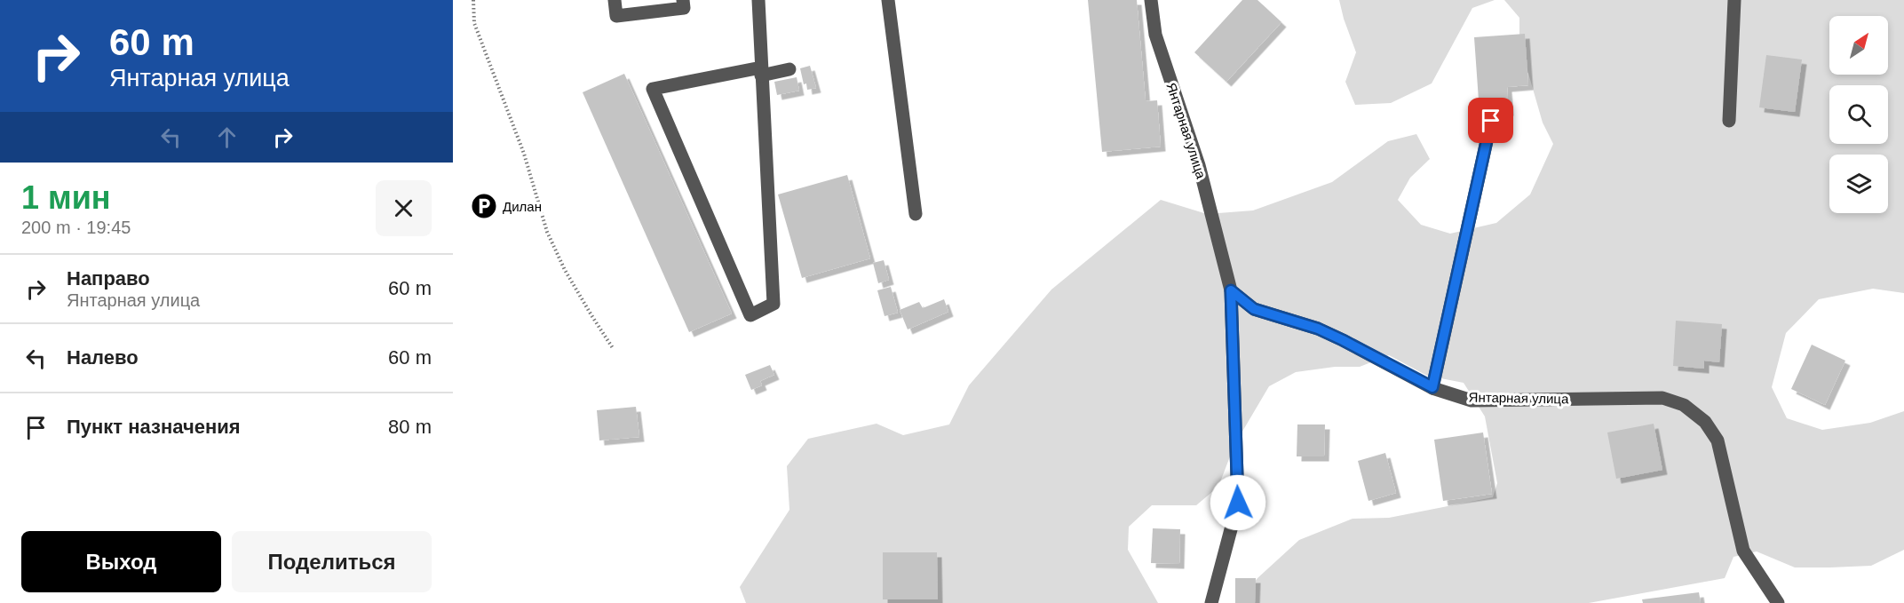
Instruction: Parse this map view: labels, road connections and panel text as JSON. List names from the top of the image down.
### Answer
{
  "streets": {
    "street": ["Янтарная улица"]
  },
  "places": {
    "parking": ["Дилан"]
  },
  "north": "top right",
  "page": {
    "turn": ["60 m", "Янтарная улица"],
    "heading": ["1 мин", "200 m · 19:45"],
    "list": [
      {
        "name": "Направо",
        "note": "Янтарная улица",
        "value": "60 m"
      },
      {
        "name": "Налево",
        "value": "60 m"
      },
      {
        "name": "Пункт назначения",
        "value": "80 m"
      }
    ],
    "buttons": ["Выход", "Поделиться"]
  }
}
